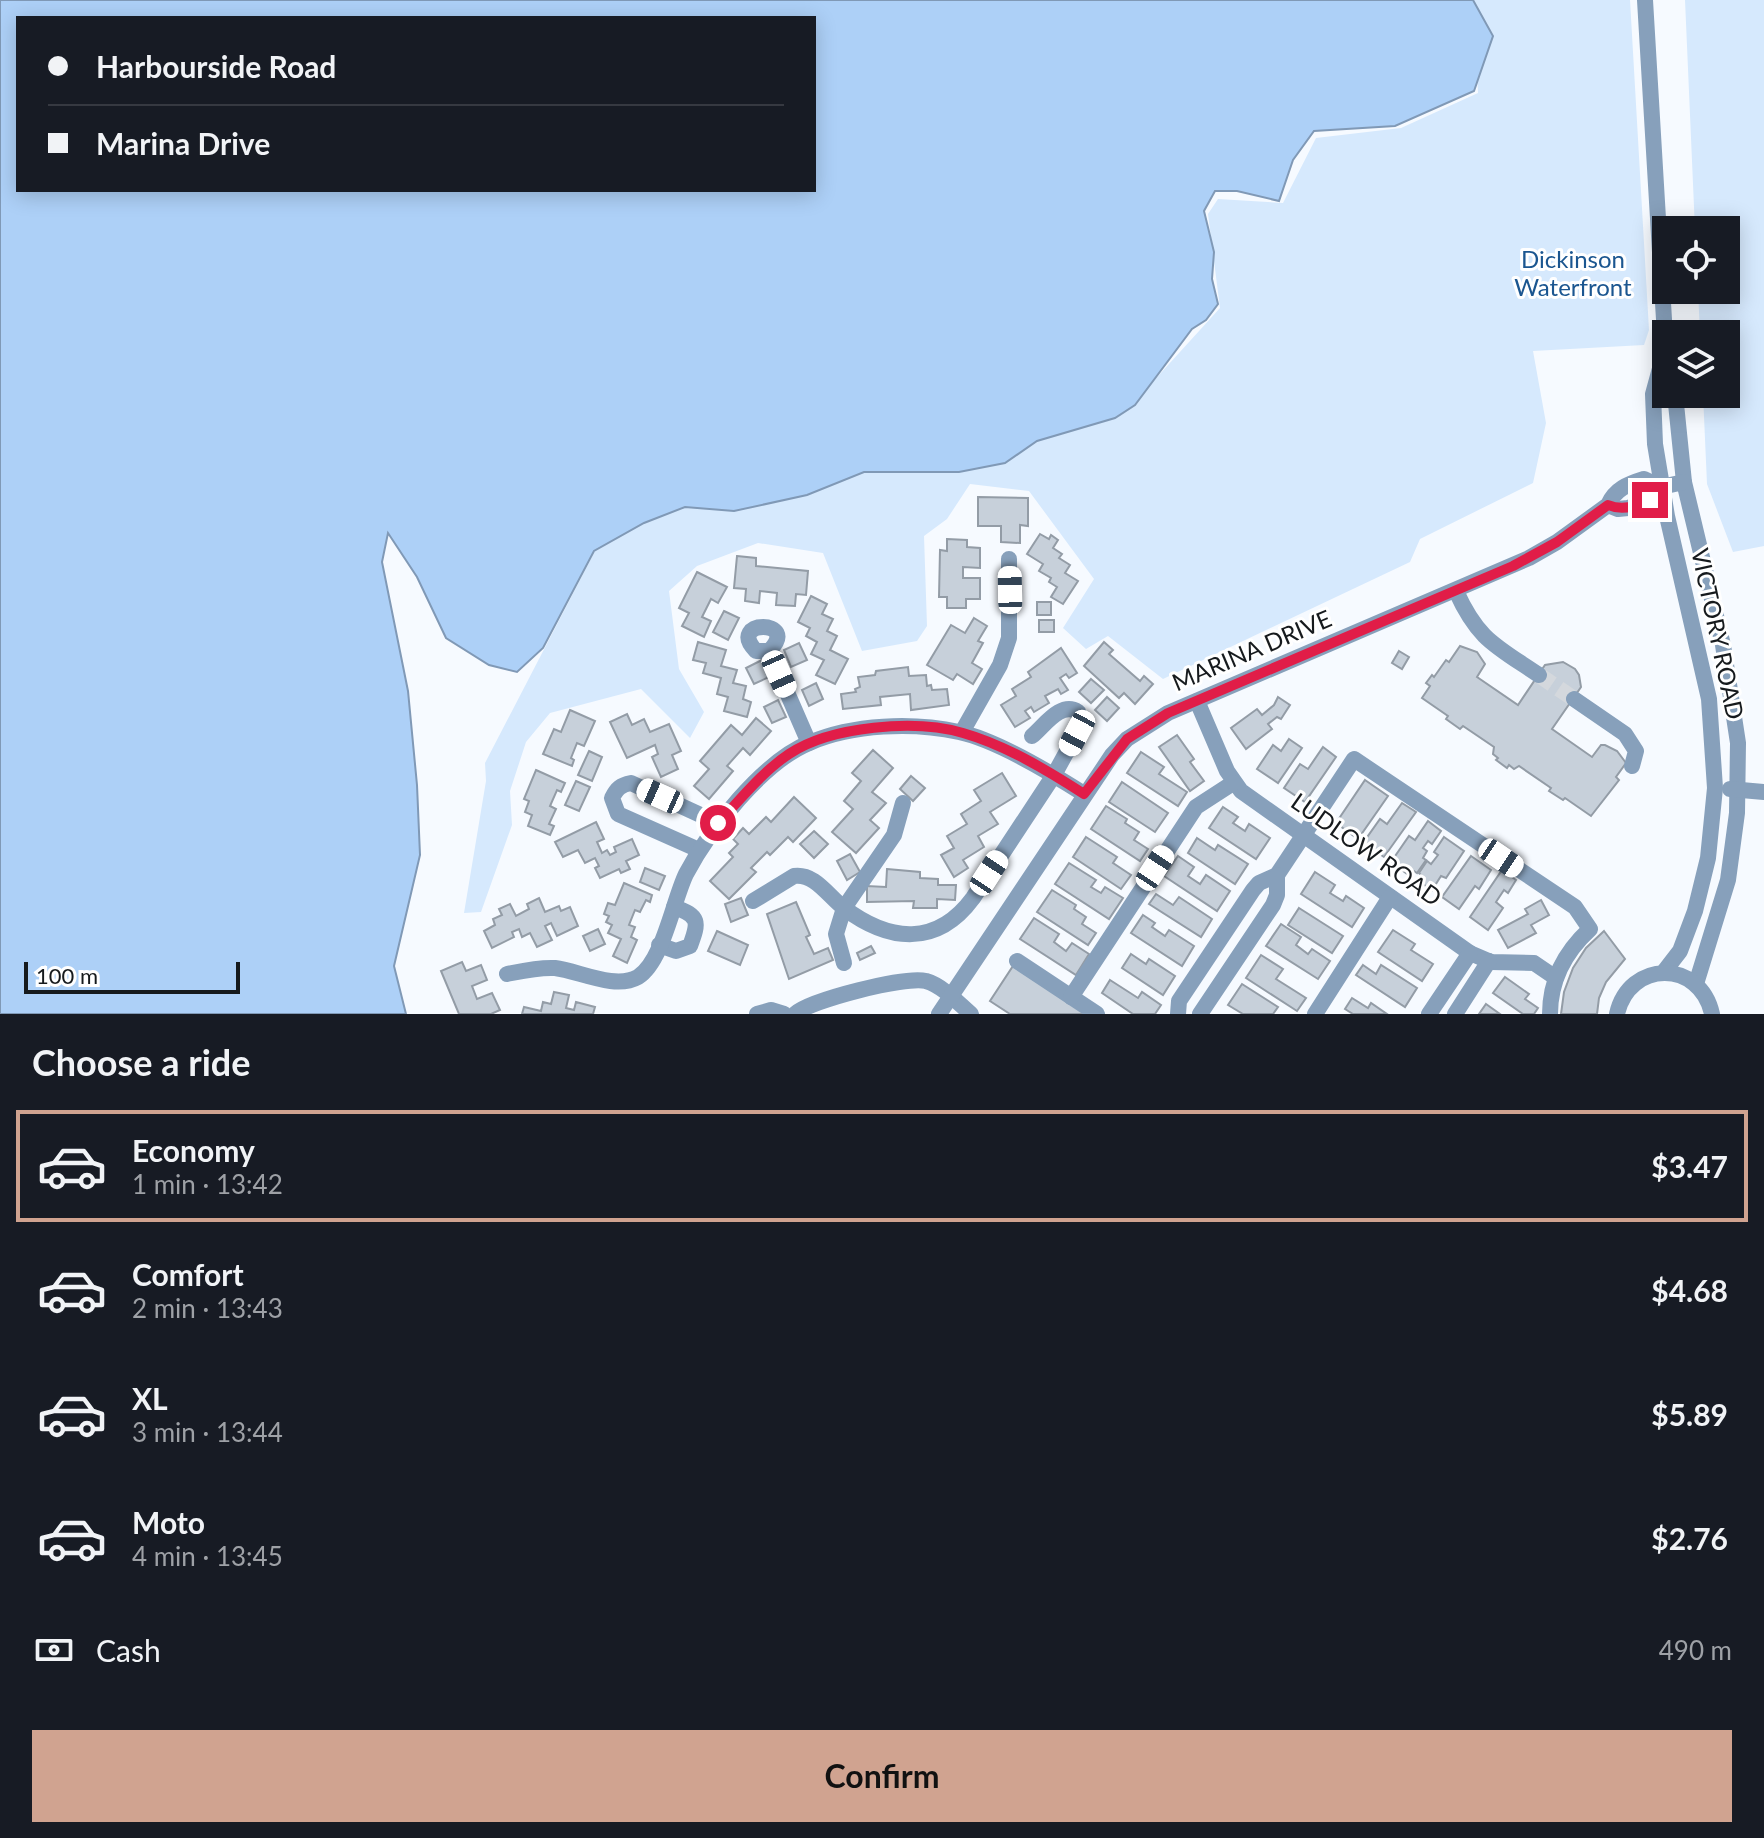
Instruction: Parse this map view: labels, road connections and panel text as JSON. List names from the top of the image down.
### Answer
{
  "streets": {
    "street": ["VICTORY ROAD", "MARINA DRIVE", "LUDLOW ROAD"]
  },
  "crossings": [
    ["VICTORY ROAD", "MARINA DRIVE"],
    ["MARINA DRIVE", "LUDLOW ROAD"]
  ],
  "parks": ["Dickinson Waterfront"],
  "scale_bar": "100 m",
  "page": {
    "banner": ["Harbourside Road", "Marina Drive"],
    "scale": "100 m",
    "heading": "Choose a ride",
    "list": [
      {
        "name": "Economy",
        "note": "1 min · 13:42",
        "value": "$3.47"
      },
      {
        "name": "Comfort",
        "note": "2 min · 13:43",
        "value": "$4.68"
      },
      {
        "name": "XL",
        "note": "3 min · 13:44",
        "value": "$5.89"
      },
      {
        "name": "Moto",
        "note": "4 min · 13:45",
        "value": "$2.76"
      }
    ],
    "pay": ["Cash", "490 m"],
    "buttons": "Confirm"
  }
}
